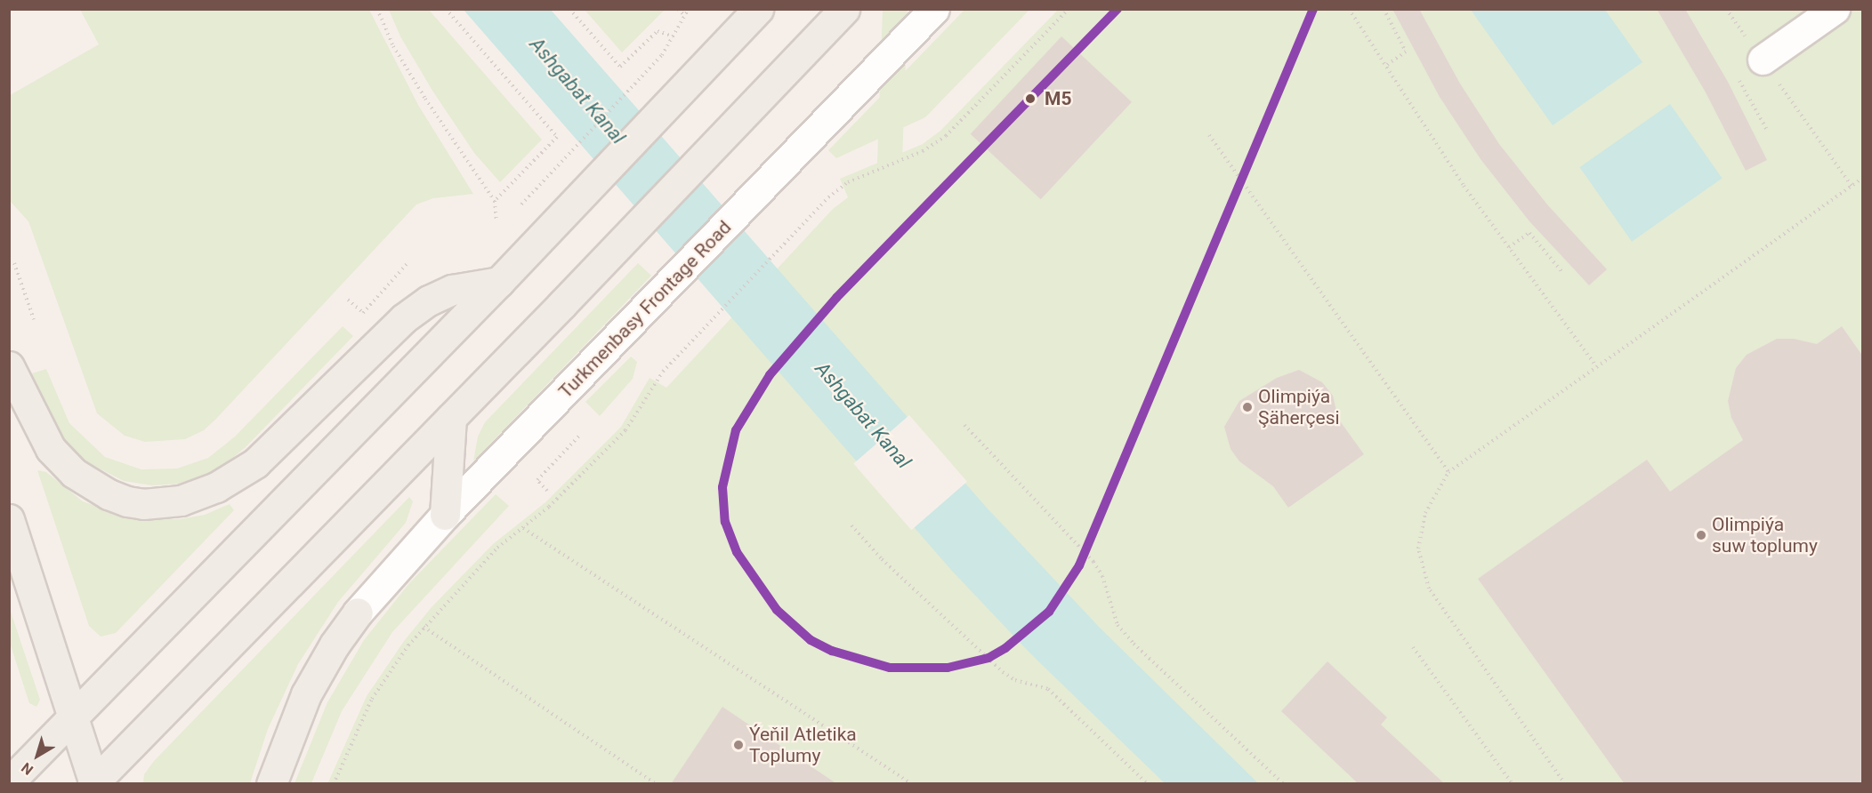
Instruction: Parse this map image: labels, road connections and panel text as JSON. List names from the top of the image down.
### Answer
{
  "streets": {
    "street": ["Turkmenbasy Frontage Road"]
  },
  "water": ["Ashgabat Kanal"],
  "places": [
    "M5",
    "Olimpiýa Şäherçesi",
    "Olimpiýa suw toplumy",
    "Ýeňil Atletika Toplumy"
  ],
  "north": "bottom left"
}
